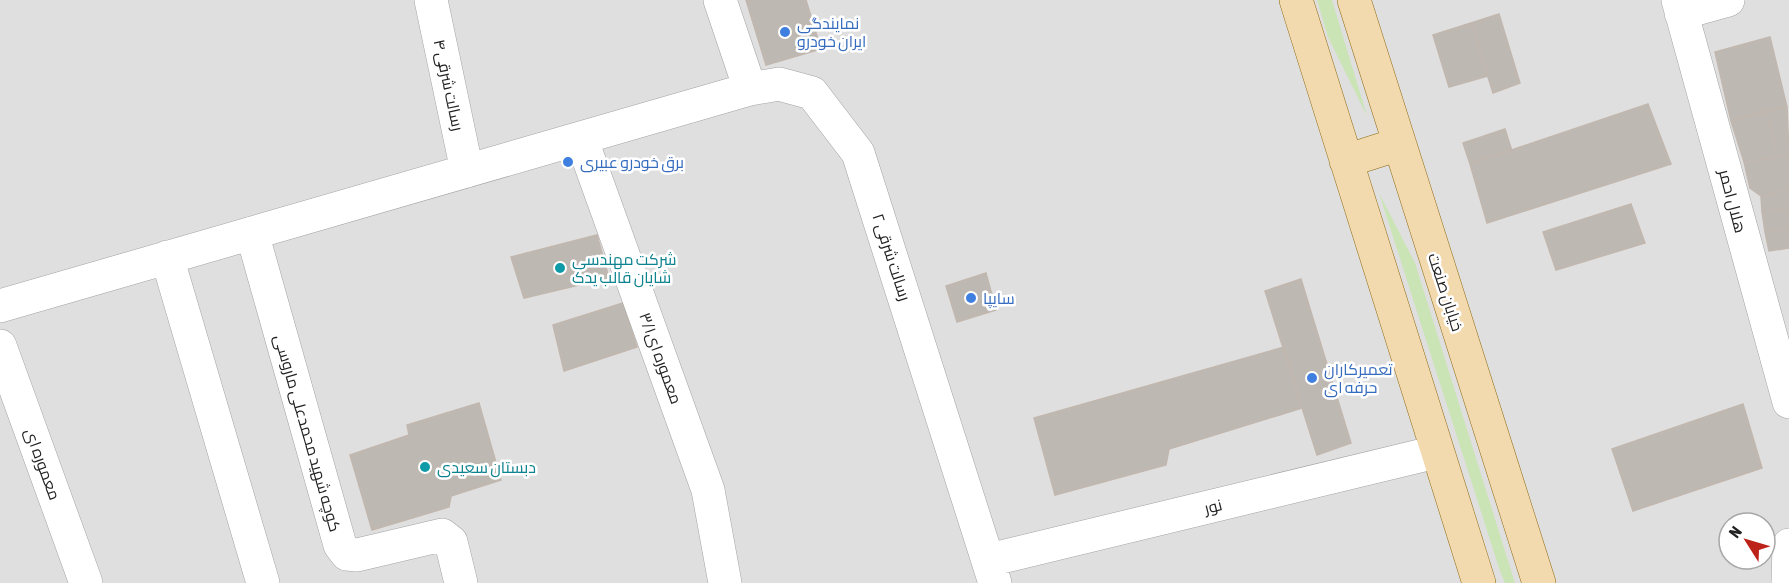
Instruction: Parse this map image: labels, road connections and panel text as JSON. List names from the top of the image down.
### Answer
{
  "streets": {
    "main road": ["خیابان صنعت"],
    "street": [
      "رسالت شرقی ۴",
      "هلال احمر",
      "رسالت شرقی ۲",
      "معموره ای۳/۱",
      "کوچه شهید محمدعلی ماروسی",
      "معموره ای",
      "نور"
    ]
  },
  "crossings": [
    ["رسالت شرقی ۴", "رسالت شرقی ۲"],
    ["رسالت شرقی ۲", "معموره ای۳/۱"],
    ["رسالت شرقی ۲", "کوچه شهید محمدعلی ماروسی"],
    ["رسالت شرقی ۲", "نور"]
  ],
  "places": [
    "نمایندگی ایران خودرو",
    "برق خودرو عبیری",
    "شرکت مهندسی شایان قالب یدک",
    "سایپا",
    "تعمیرکاران حرفه ای",
    "دبستان سعیدی"
  ],
  "north": "top left"
}
